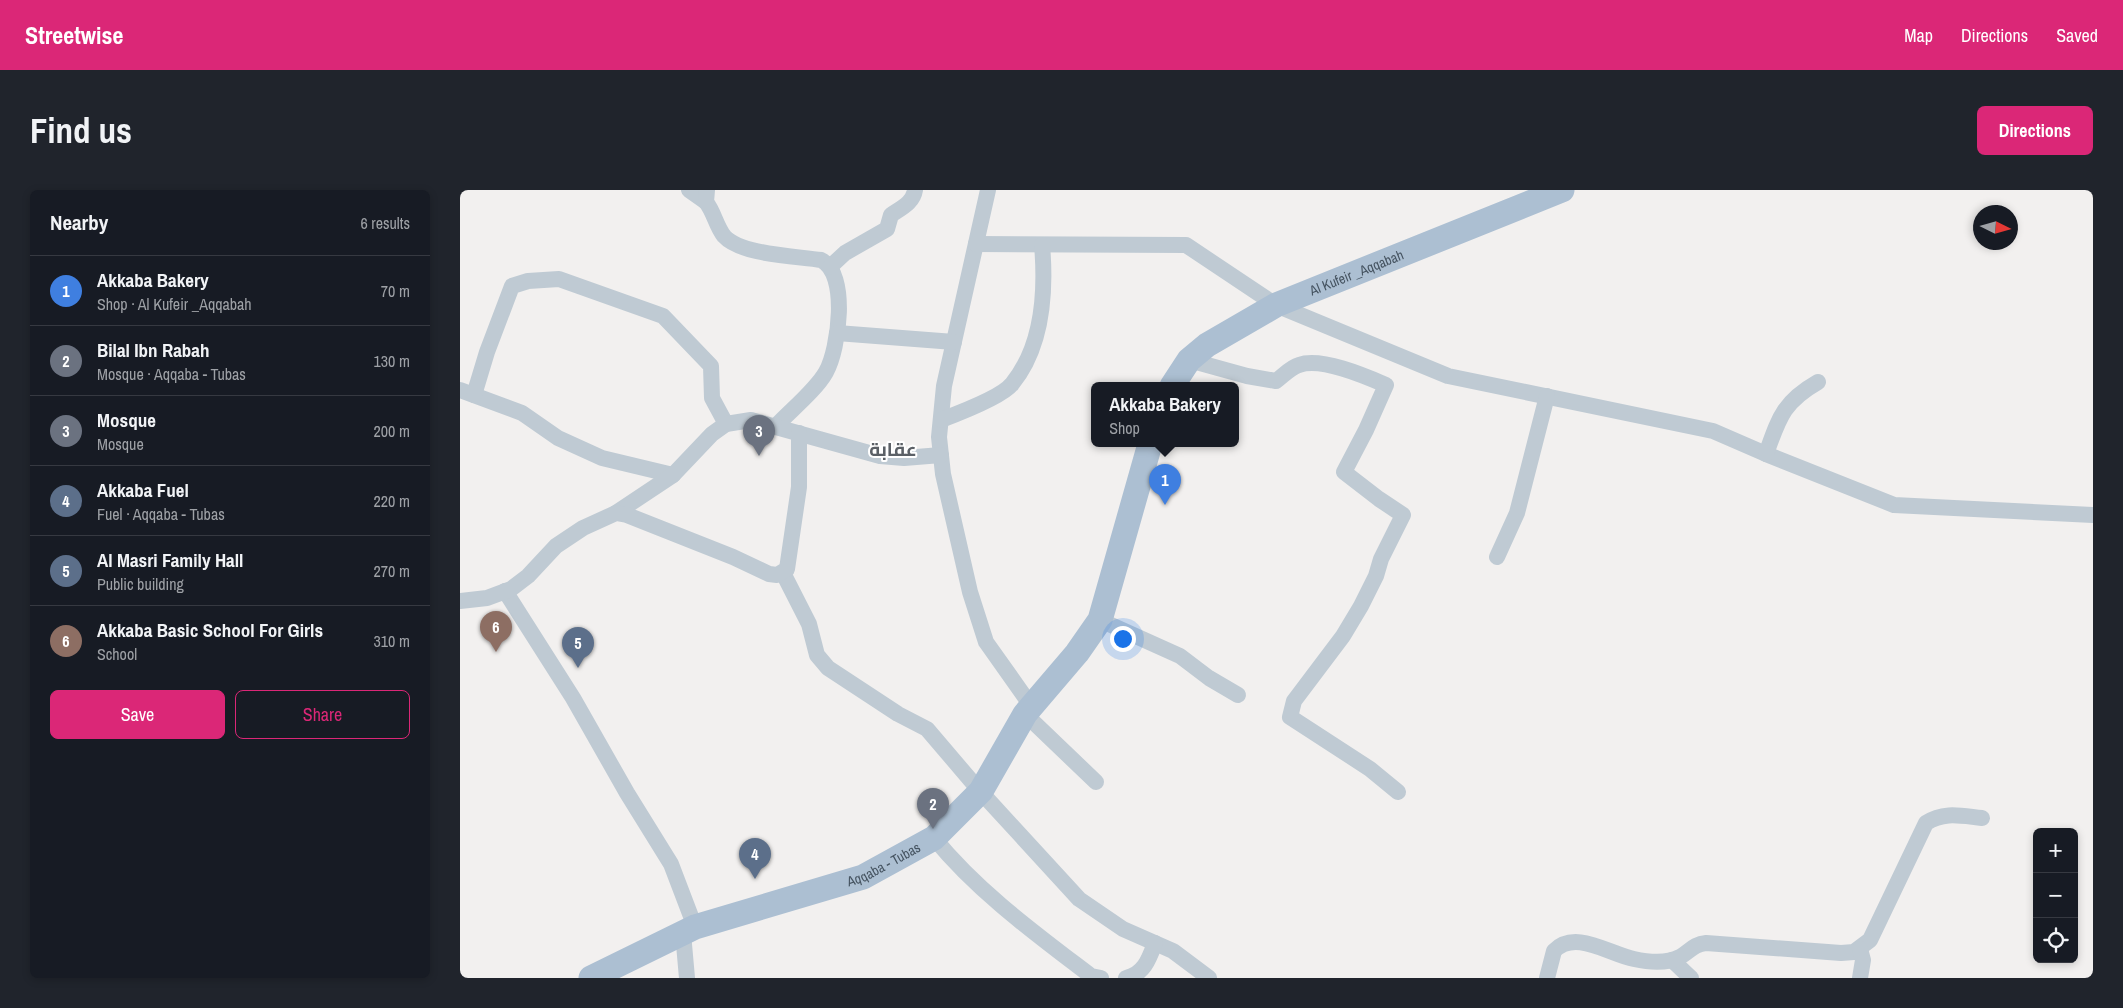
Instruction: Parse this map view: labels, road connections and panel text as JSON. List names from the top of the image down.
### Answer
{
  "streets": {
    "main road": ["Al Kufeir _Aqqabah", "Aqqaba - Tubas"]
  },
  "districts": ["عقابة"],
  "north": "right",
  "page": {
    "header": "Streetwise",
    "nav": ["Map", "Directions", "Saved"],
    "buttons": [
      "Directions",
      ["Save", "Share"]
    ],
    "title": "Find us",
    "heading": ["Nearby", "6 results"],
    "list": [
      {
        "mark": "1",
        "name": "Akkaba Bakery",
        "note": "Shop · Al Kufeir _Aqqabah",
        "value": "70 m"
      },
      {
        "mark": "2",
        "name": "Bilal Ibn Rabah",
        "note": "Mosque · Aqqaba - Tubas",
        "value": "130 m"
      },
      {
        "mark": "3",
        "name": "Mosque",
        "note": "Mosque",
        "value": "200 m"
      },
      {
        "mark": "4",
        "name": "Akkaba Fuel",
        "note": "Fuel · Aqqaba - Tubas",
        "value": "220 m"
      },
      {
        "mark": "5",
        "name": "Al Masri Family Hall",
        "note": "Public building",
        "value": "270 m"
      },
      {
        "mark": "6",
        "name": "Akkaba Basic School For Girls",
        "note": "School",
        "value": "310 m"
      }
    ],
    "popup": ["Akkaba Bakery", "Shop"],
    "pins": [
      "3",
      "1",
      "6",
      "5",
      "2",
      "4"
    ],
    "map_buttons": ["+", "−"]
  }
}
